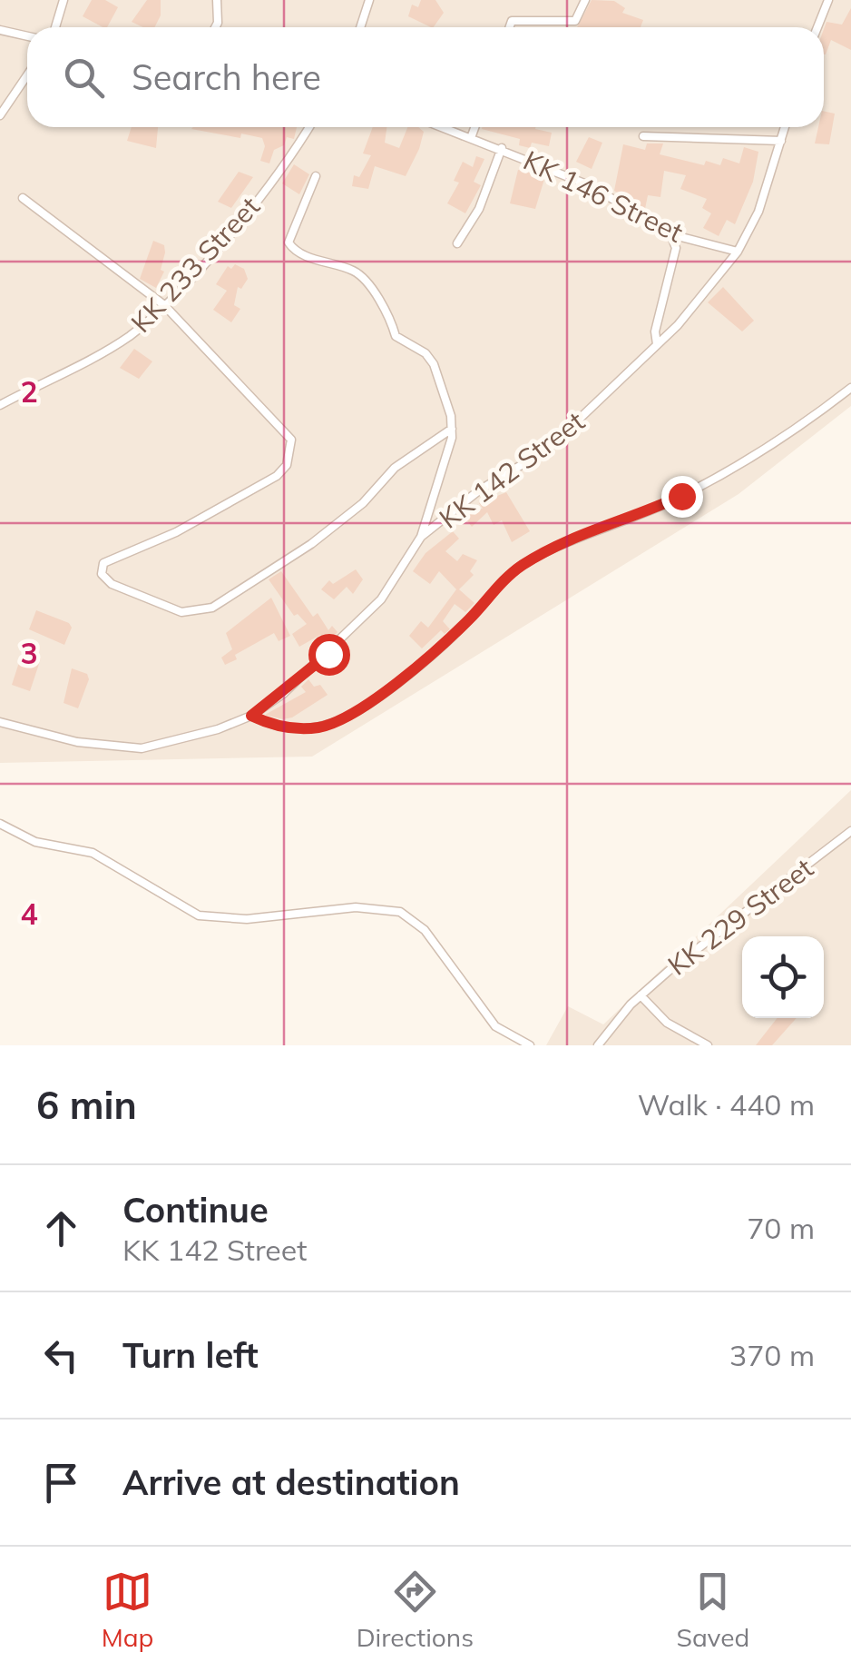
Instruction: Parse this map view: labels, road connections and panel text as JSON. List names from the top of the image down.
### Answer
{
  "streets": {
    "street": [
      "KK 146 Street",
      "KK 233 Street",
      "KK 142 Street",
      "KK 229 Street"
    ]
  },
  "crossings": [
    ["KK 146 Street", "KK 142 Street"]
  ],
  "page": {
    "search": "Search here",
    "heading": ["6 min", "Walk · 440 m"],
    "list": [
      ["Continue", "KK 142 Street", "70 m"],
      ["Turn left", "370 m"],
      "Arrive at destination"
    ],
    "nav": ["Map", "Directions", "Saved"]
  },
  "grid": {
    "rows": ["2", "3", "4"]
  }
}
